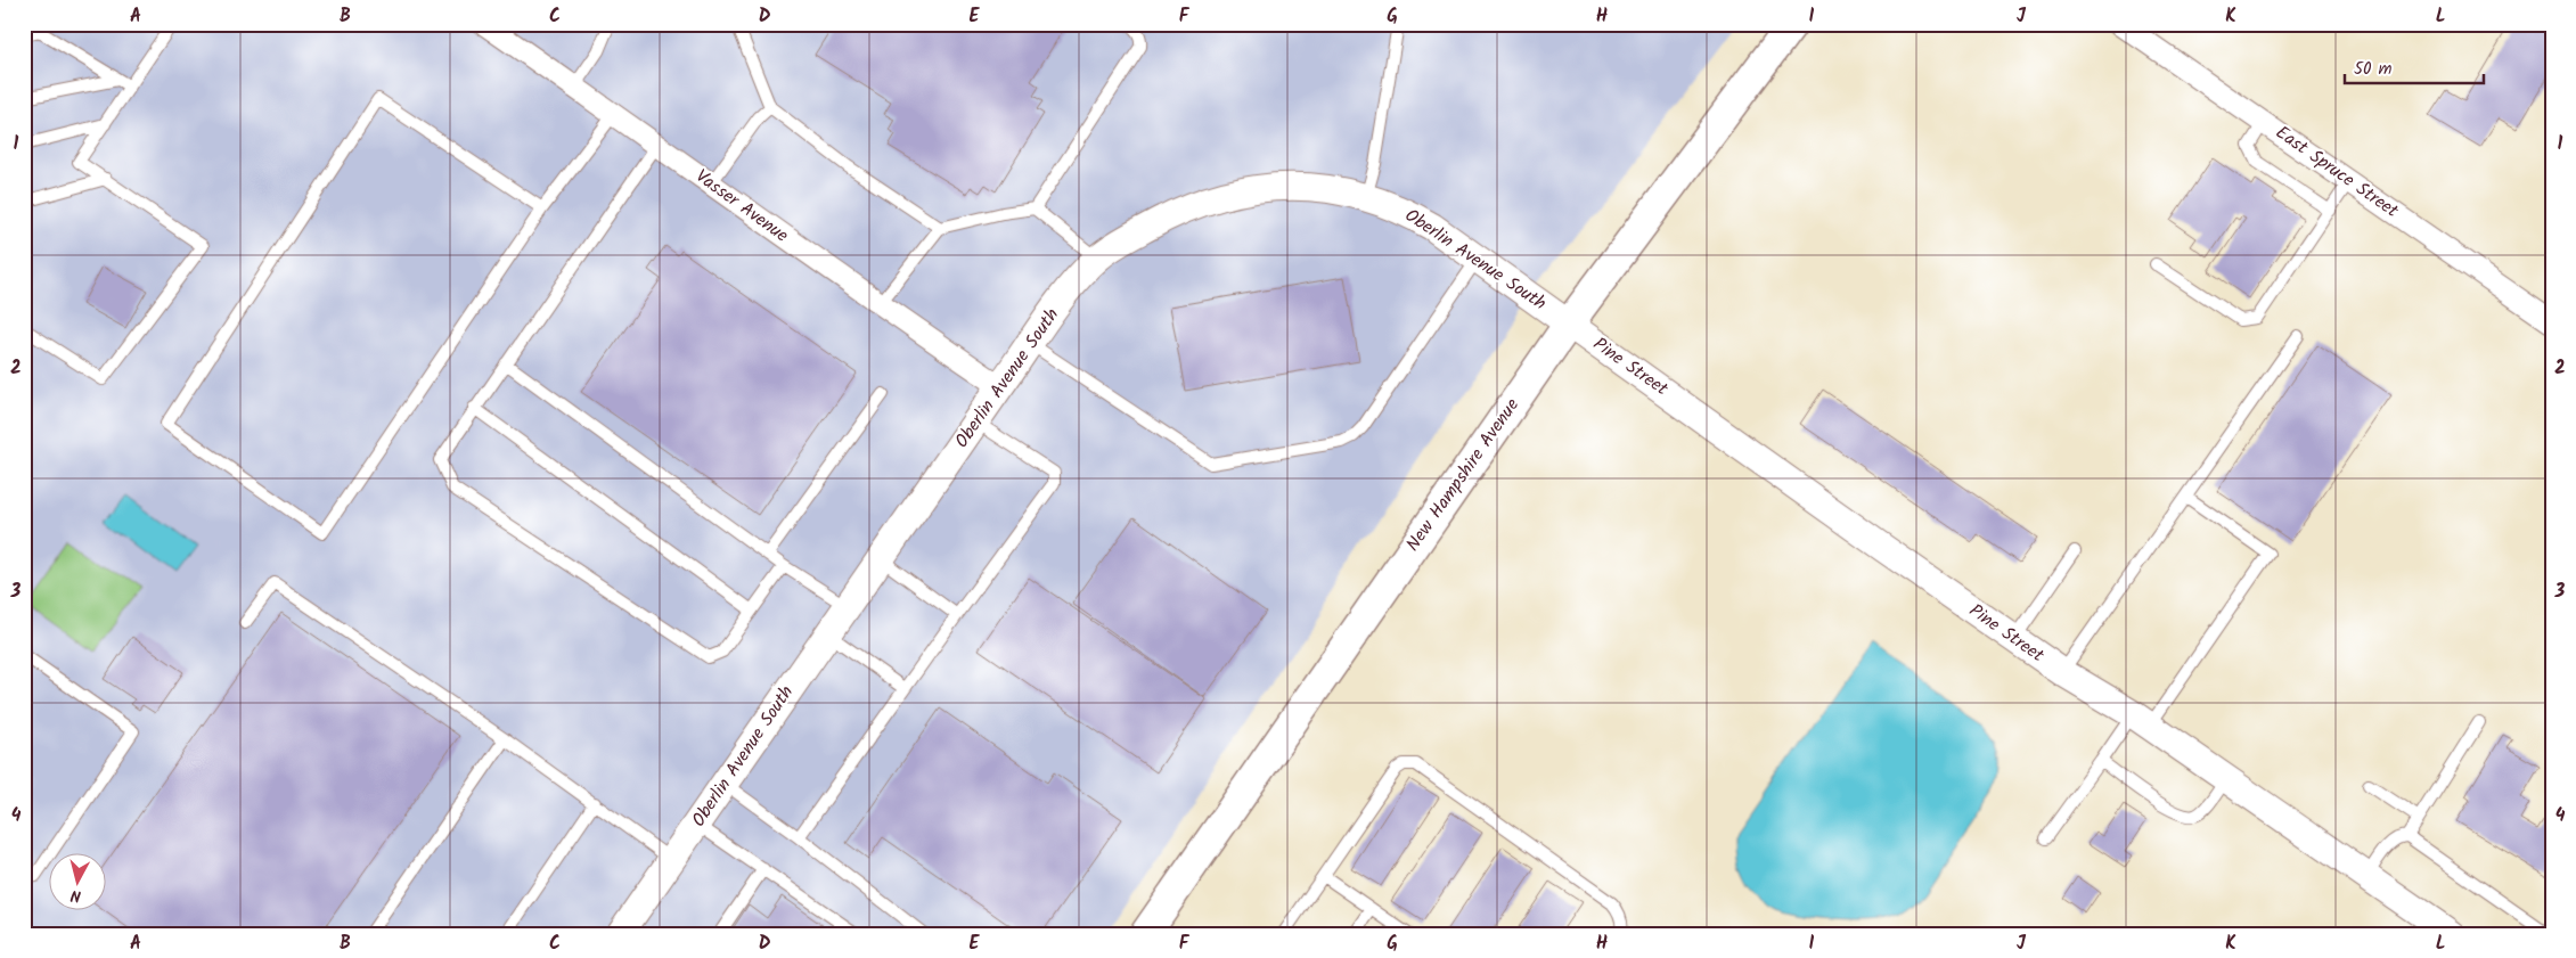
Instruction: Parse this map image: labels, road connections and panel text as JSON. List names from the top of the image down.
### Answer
{
  "streets": {
    "main road": ["New Hampshire Avenue"],
    "street": [
      "East Spruce Street",
      "Vasser Avenue",
      "Oberlin Avenue South",
      "Pine Street"
    ]
  },
  "crossings": [
    ["Vasser Avenue", "Oberlin Avenue South"],
    ["Oberlin Avenue South", "Pine Street"],
    ["Oberlin Avenue South", "New Hampshire Avenue"],
    ["Pine Street", "New Hampshire Avenue"]
  ],
  "scale_bar": "50 m",
  "north": "bottom",
  "grid": {
    "columns": [
      "A",
      "B",
      "C",
      "D",
      "E",
      "F",
      "G",
      "H",
      "I",
      "J",
      "K",
      "L"
    ],
    "rows": [
      "1",
      "2",
      "3",
      "4"
    ]
  }
}
